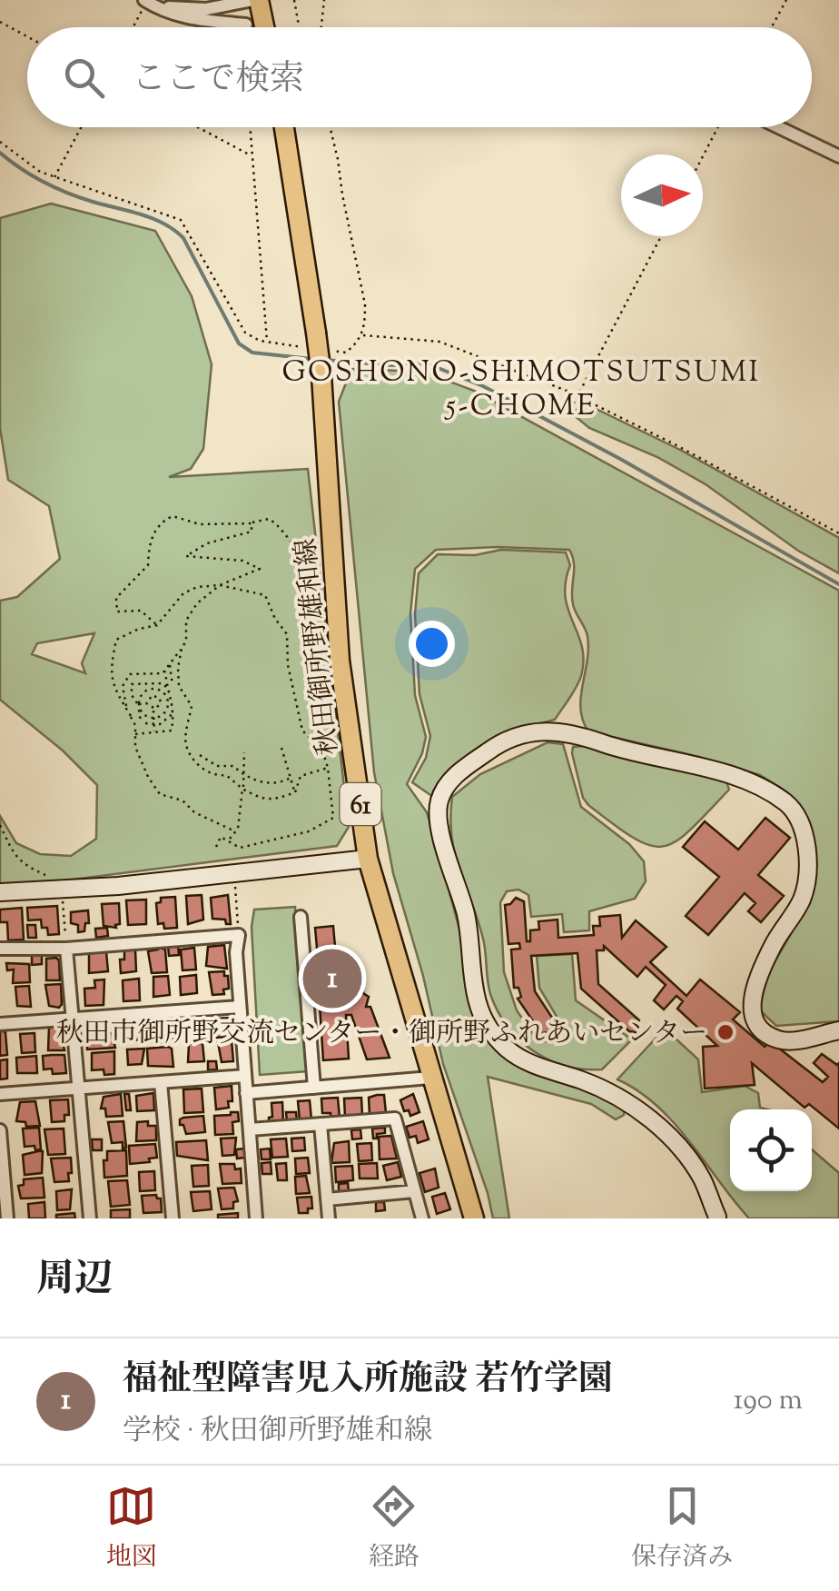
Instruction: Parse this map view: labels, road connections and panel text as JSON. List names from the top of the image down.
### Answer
{
  "streets": {
    "main road": ["秋田御所野雄和線", "61"]
  },
  "districts": ["GOSHONO-SHIMOTSUTSUMI 5-CHOME"],
  "places": ["秋田市御所野交流センター・御所野ふれあいセンター"],
  "north": "right",
  "page": {
    "search": "ここで検索",
    "pins": "1",
    "heading": "周辺",
    "list": [
      {
        "mark": "1",
        "name": "福祉型障害児入所施設 若竹学園",
        "note": "学校 · 秋田御所野雄和線",
        "value": "190 m"
      }
    ],
    "nav": ["地図", "経路", "保存済み"]
  }
}
